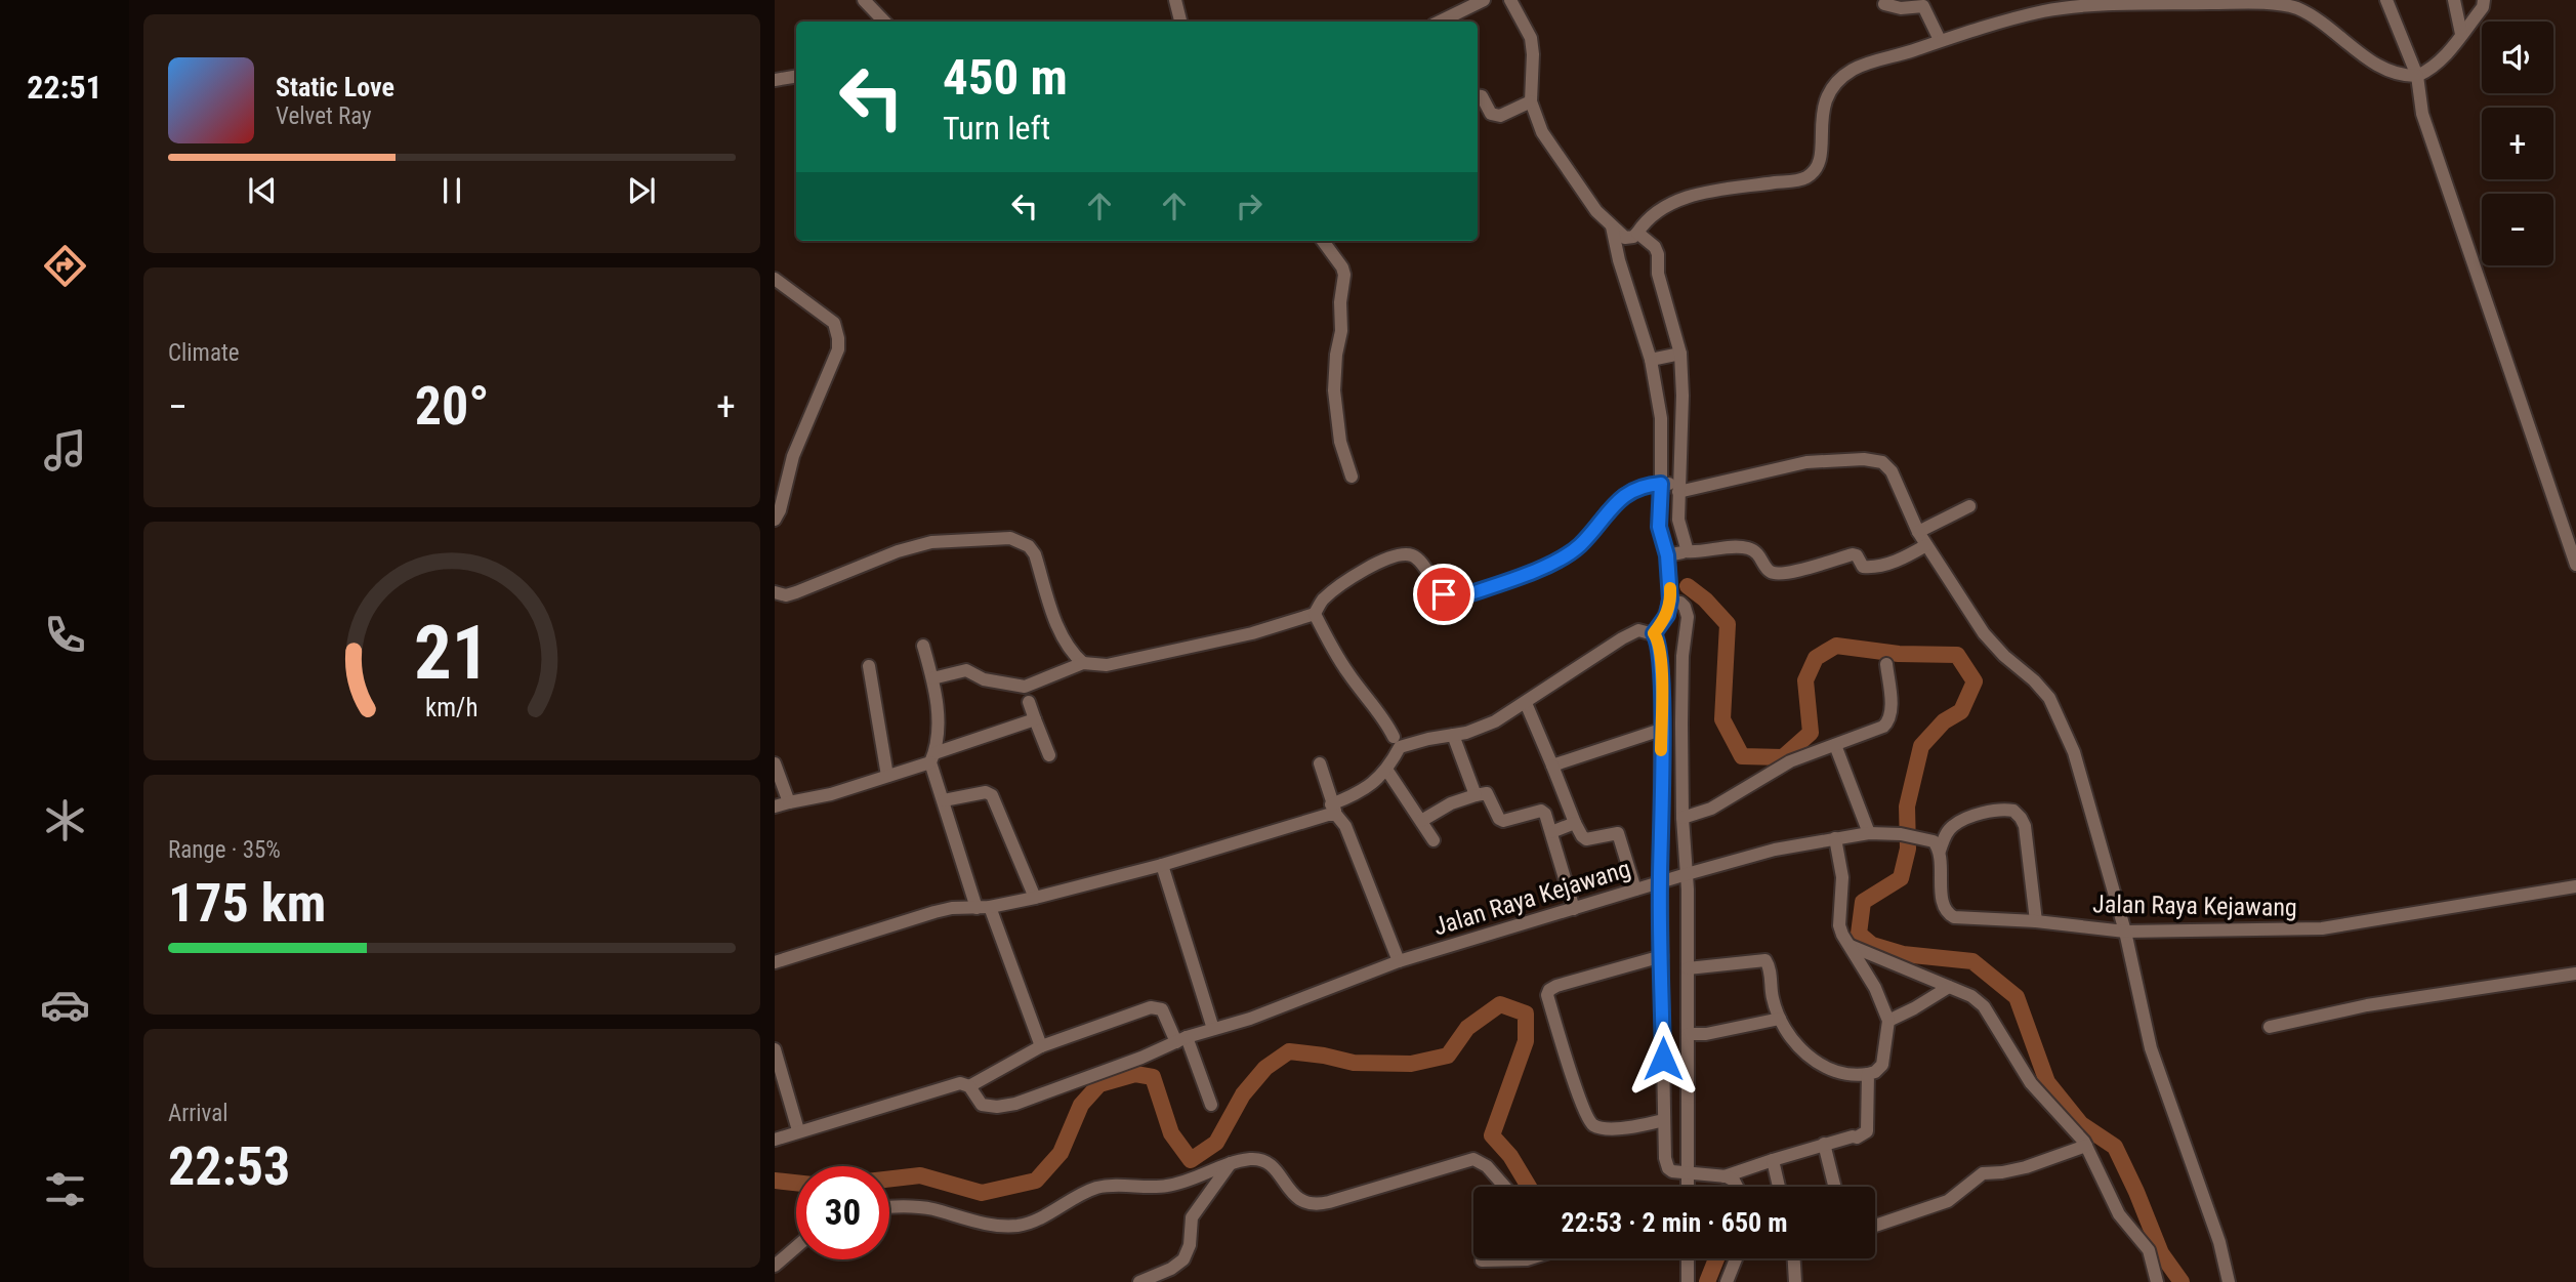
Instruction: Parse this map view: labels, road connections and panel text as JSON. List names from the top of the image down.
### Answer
{
  "streets": {
    "street": ["Jalan Raya Kejawang"]
  },
  "page": {
    "tabs": "22:51",
    "map_buttons": ["+", "−"],
    "turn": ["450 m", "Turn left"],
    "song": ["Static Love", "Velvet Ray"],
    "tile": [
      "Climate",
      ["Range · 35%", "175 km"],
      ["Arrival", "22:53"]
    ],
    "heat": ["−", "20°", "+"],
    "limit": "30",
    "trip": "22:53 · 2 min · 650 m",
    "gauge": ["21", "km/h"]
  }
}
